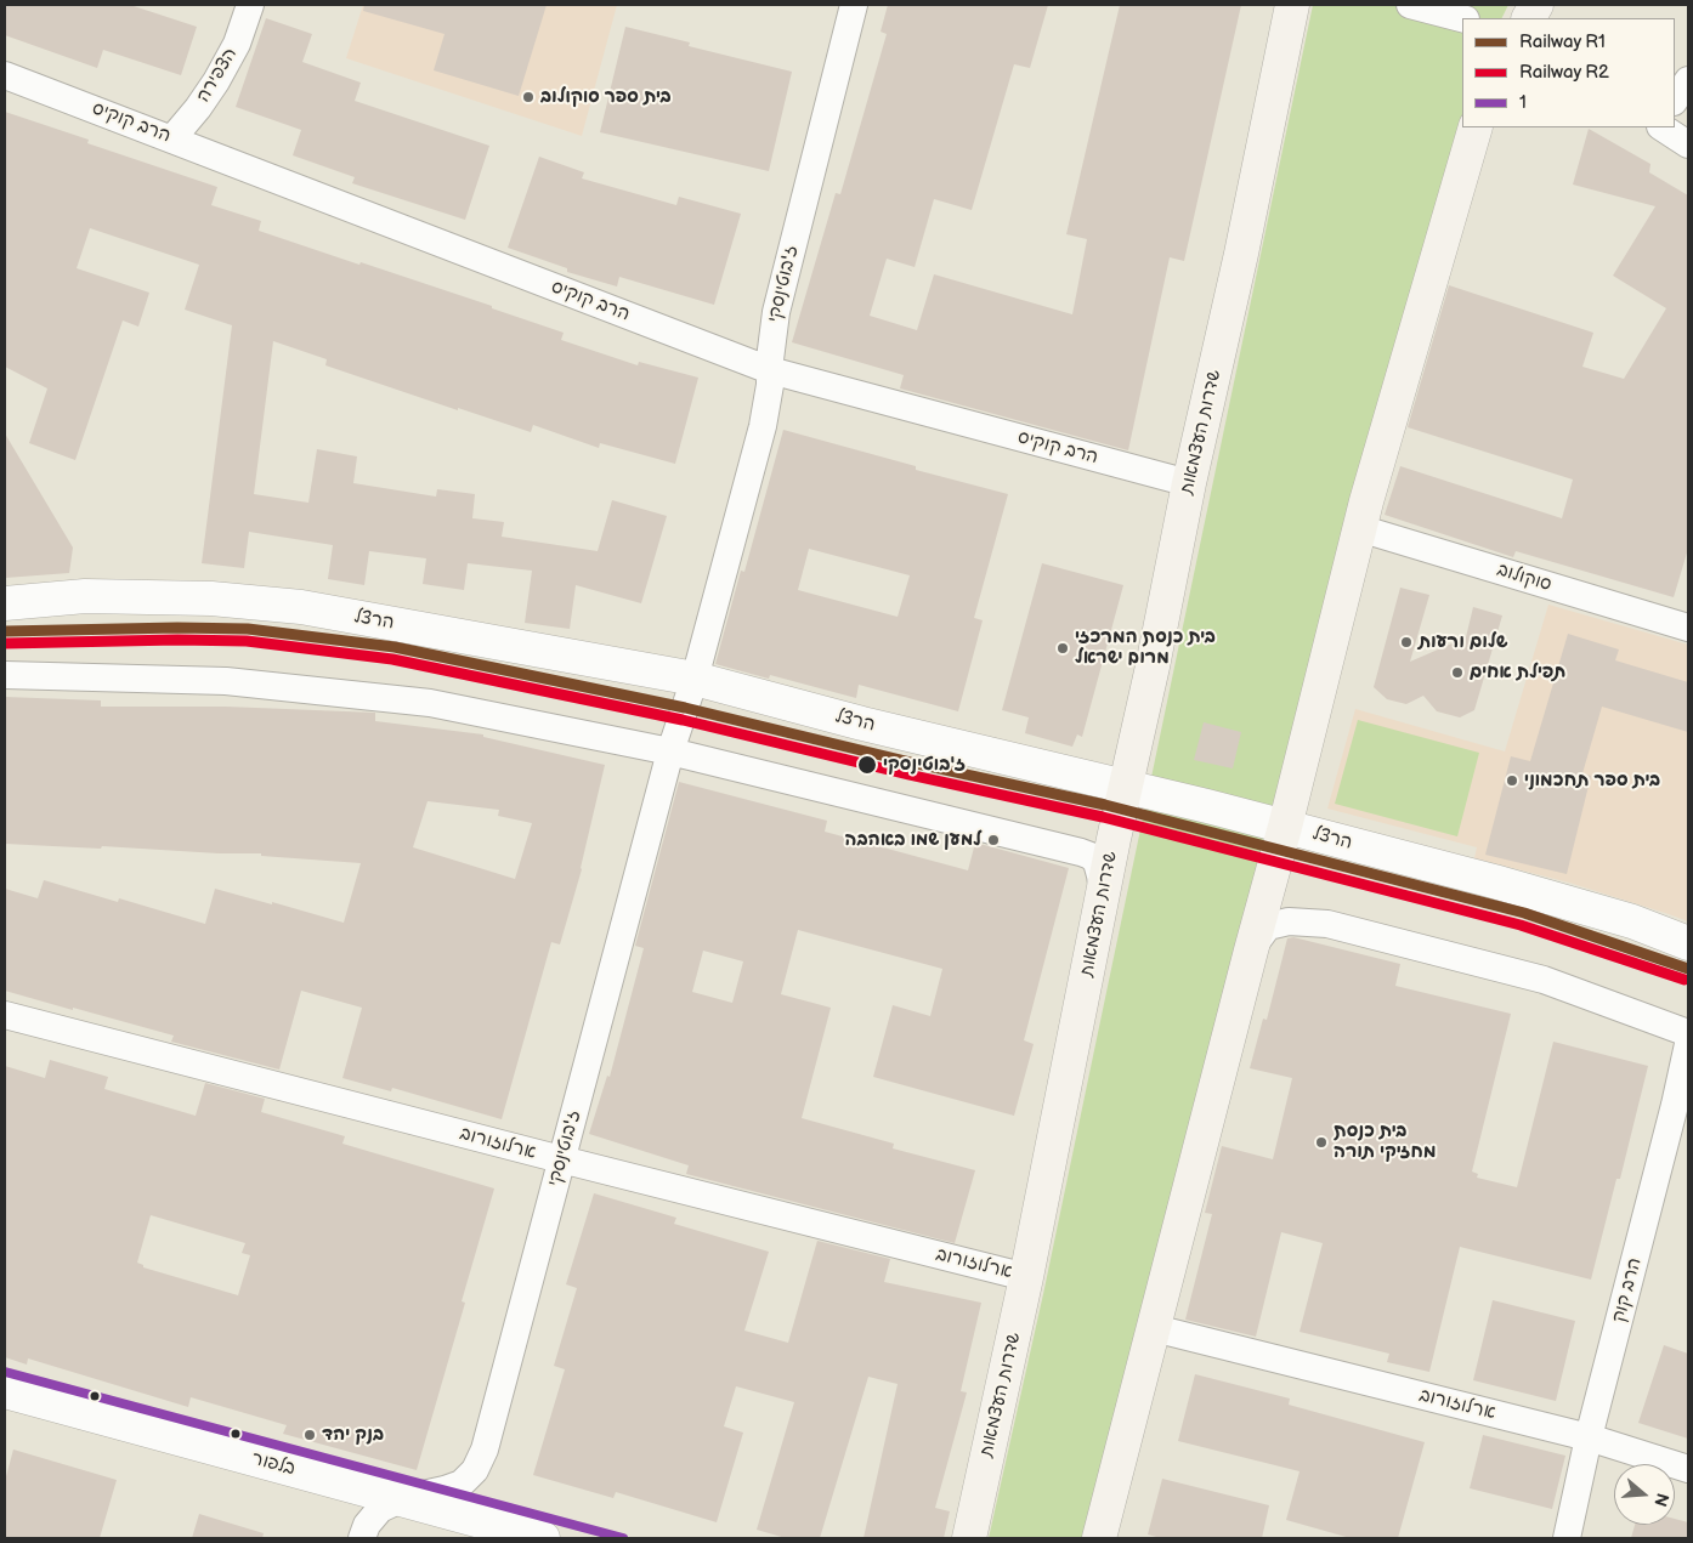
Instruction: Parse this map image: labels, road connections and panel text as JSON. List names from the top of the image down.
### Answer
{
  "streets": {
    "main road": ["שדרות העצמאות"],
    "street": [
      "הצפירה",
      "הרב קוקיס",
      "ז'בוטינסקי",
      "סוקולוב",
      "הרצל",
      "ארלוזורוב",
      "הרב קוק",
      "בלפור"
    ]
  },
  "crossings": [
    ["הצפירה", "הרב קוקיס"],
    ["הרב קוקיס", "ז'בוטינסקי"],
    ["הרב קוקיס", "שדרות העצמאות"],
    ["ז'בוטינסקי", "הרצל"],
    ["ז'בוטינסקי", "ארלוזורוב"],
    ["ז'בוטינסקי", "בלפור"],
    ["שדרות העצמאות", "הרצל"],
    ["שדרות העצמאות", "ארלוזורוב"],
    ["ארלוזורוב", "הרב קוק"]
  ],
  "places": [
    "בית ספר סוקולוב",
    "שלום ורעות",
    "בית כנסת המרכזי מרום ישראל",
    "תפילת אחים",
    "ז'בוטינסקי",
    "בית ספר תחכמוני",
    "למען שמו באהבה",
    "בית כנסת מחזיקי תורה",
    "בנק יהד"
  ],
  "lines": ["rail line R1", "rail line R2", "transit line 1"],
  "legend": ["Railway R1", "Railway R2", "1"],
  "north": "right"
}
